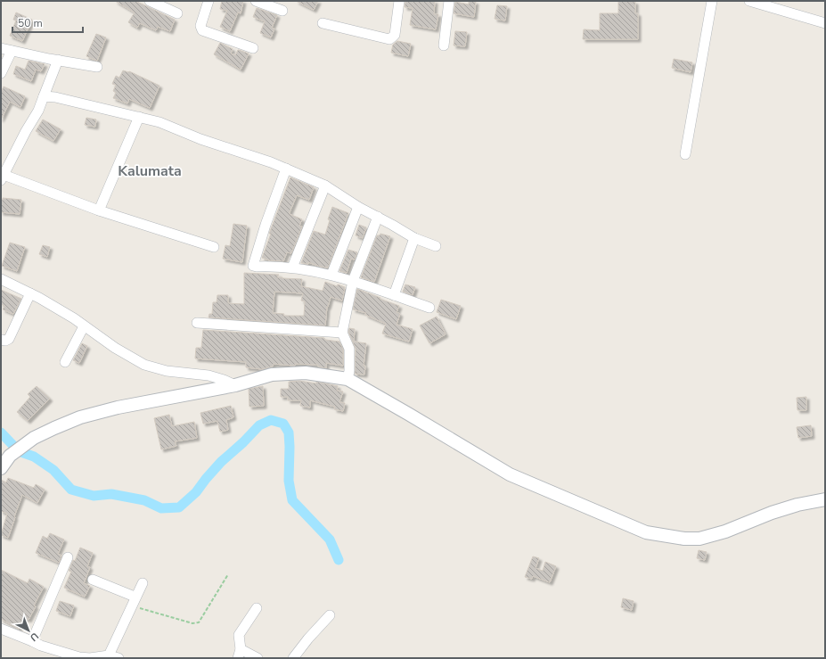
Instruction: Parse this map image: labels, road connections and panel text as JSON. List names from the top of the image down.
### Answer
{
  "districts": ["Kalumata"],
  "scale_bar": "50 m",
  "north": "bottom right"
}
